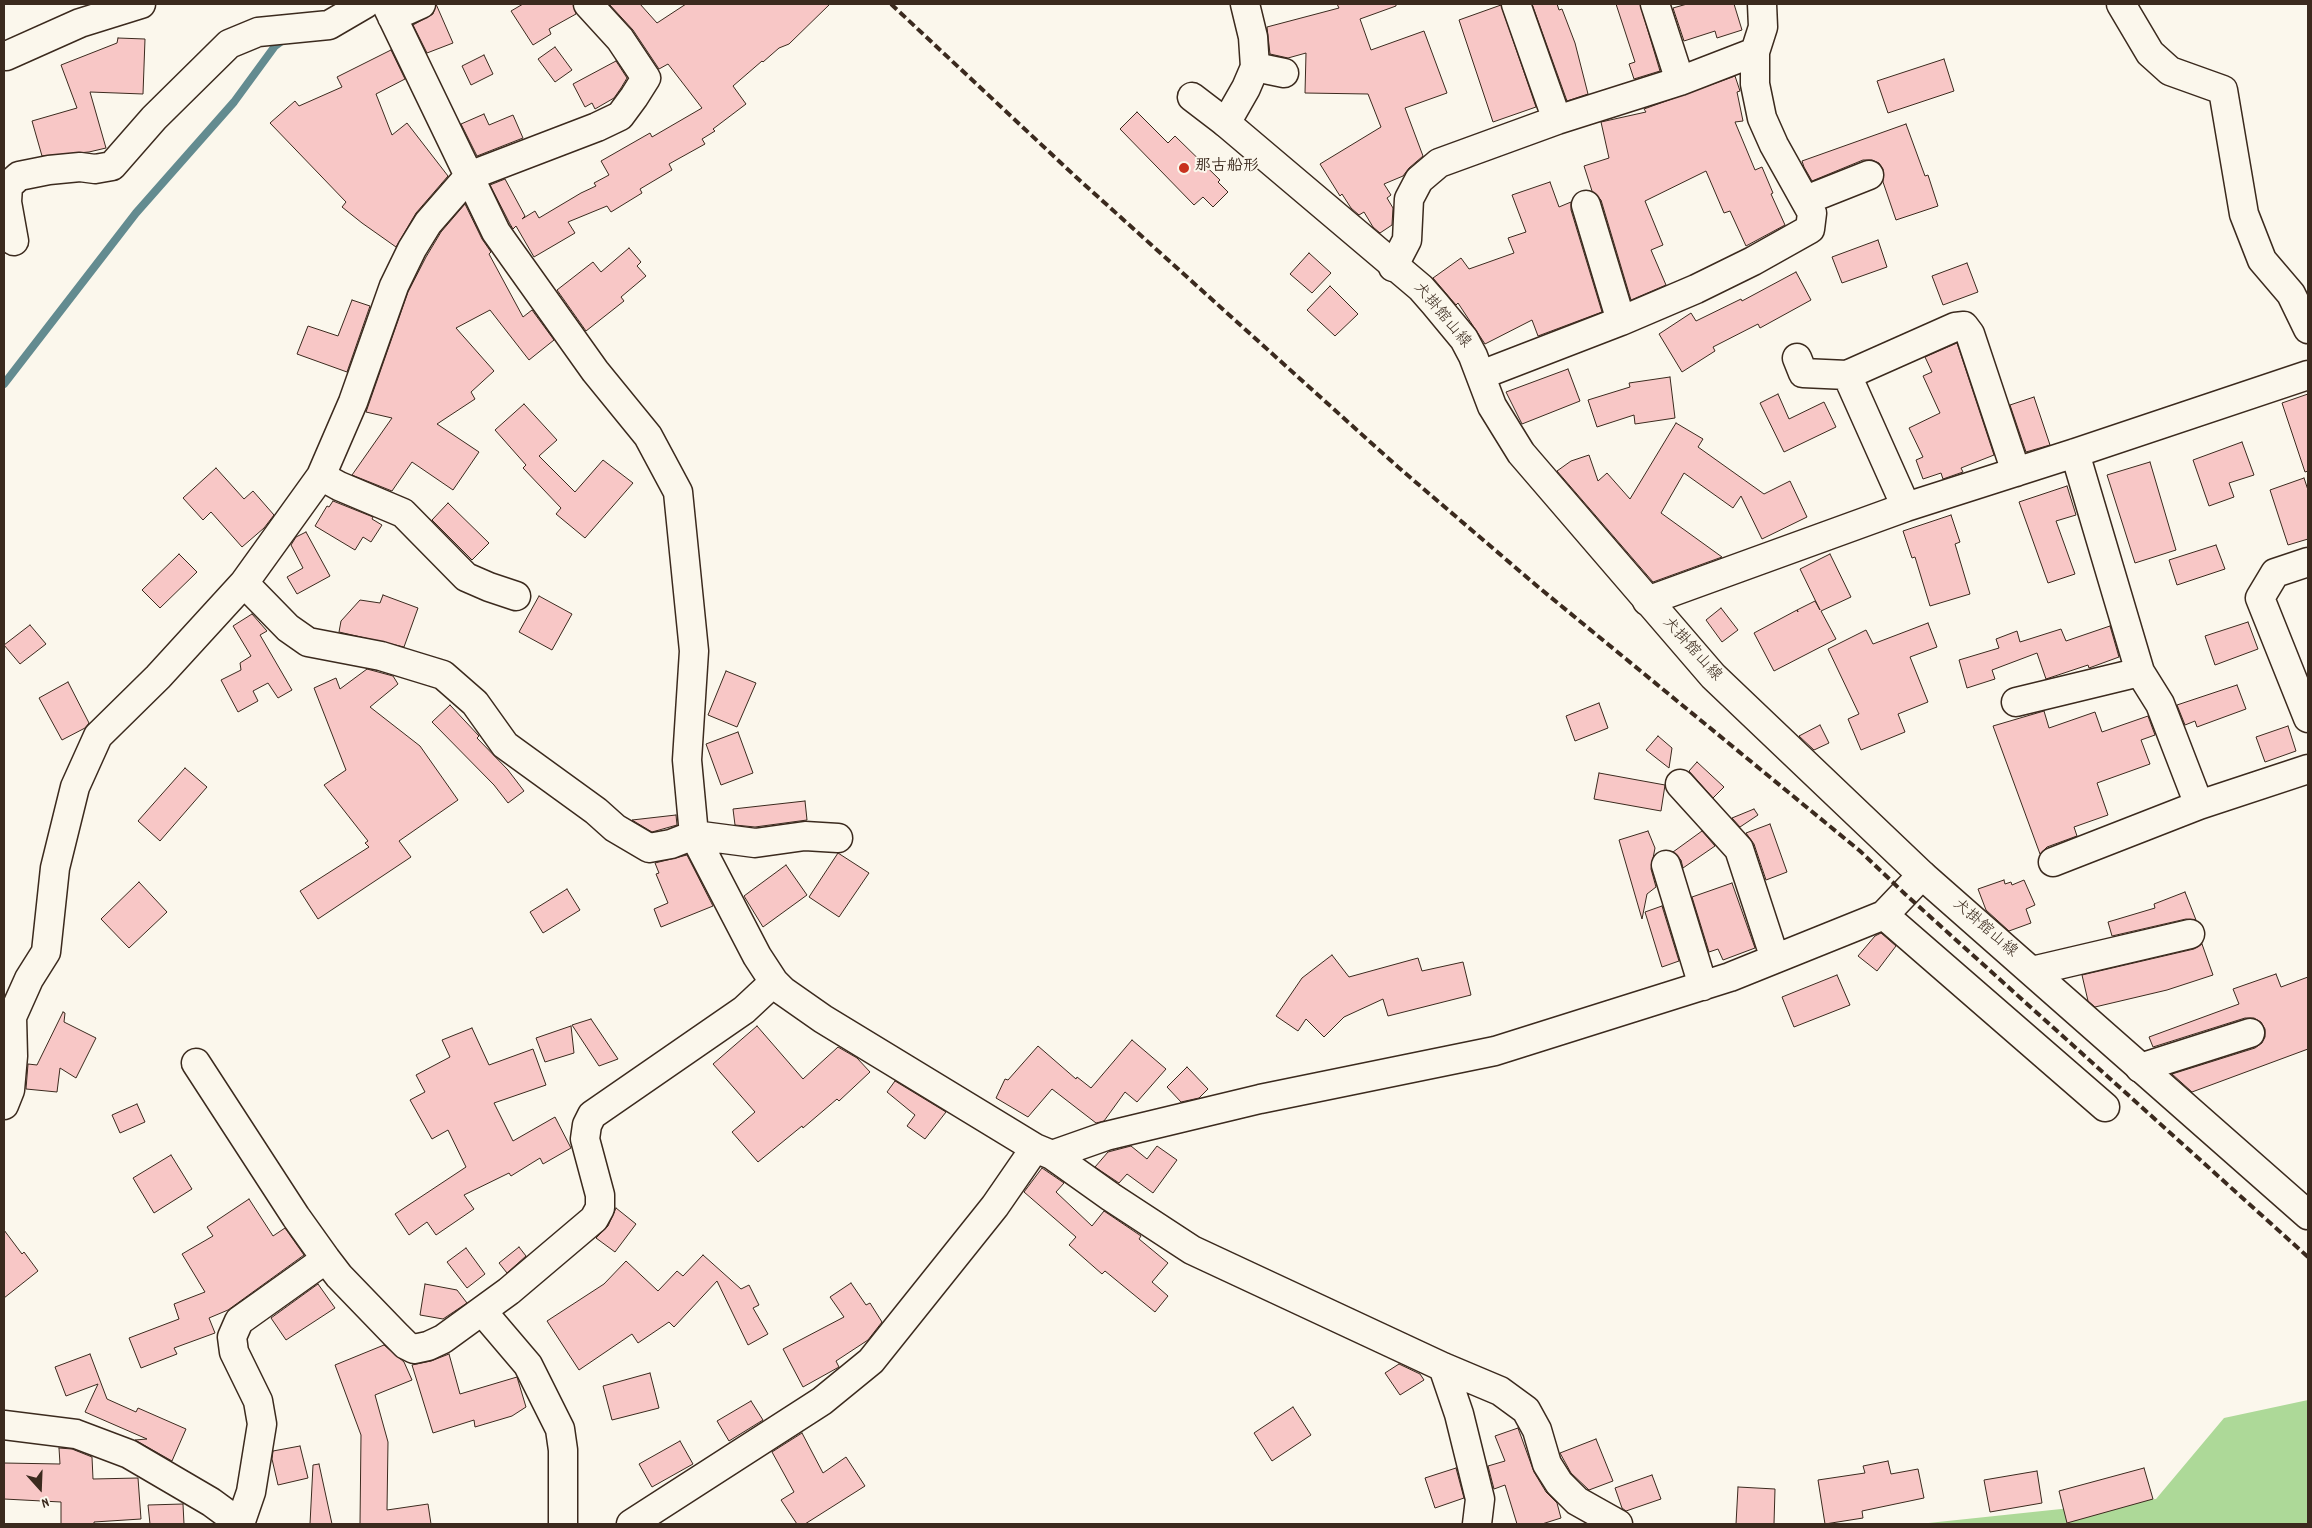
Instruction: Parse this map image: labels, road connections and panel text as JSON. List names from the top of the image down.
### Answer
{
  "streets": {
    "street": ["犬掛館山線"]
  },
  "places": ["那古船形"],
  "north": "bottom"
}
